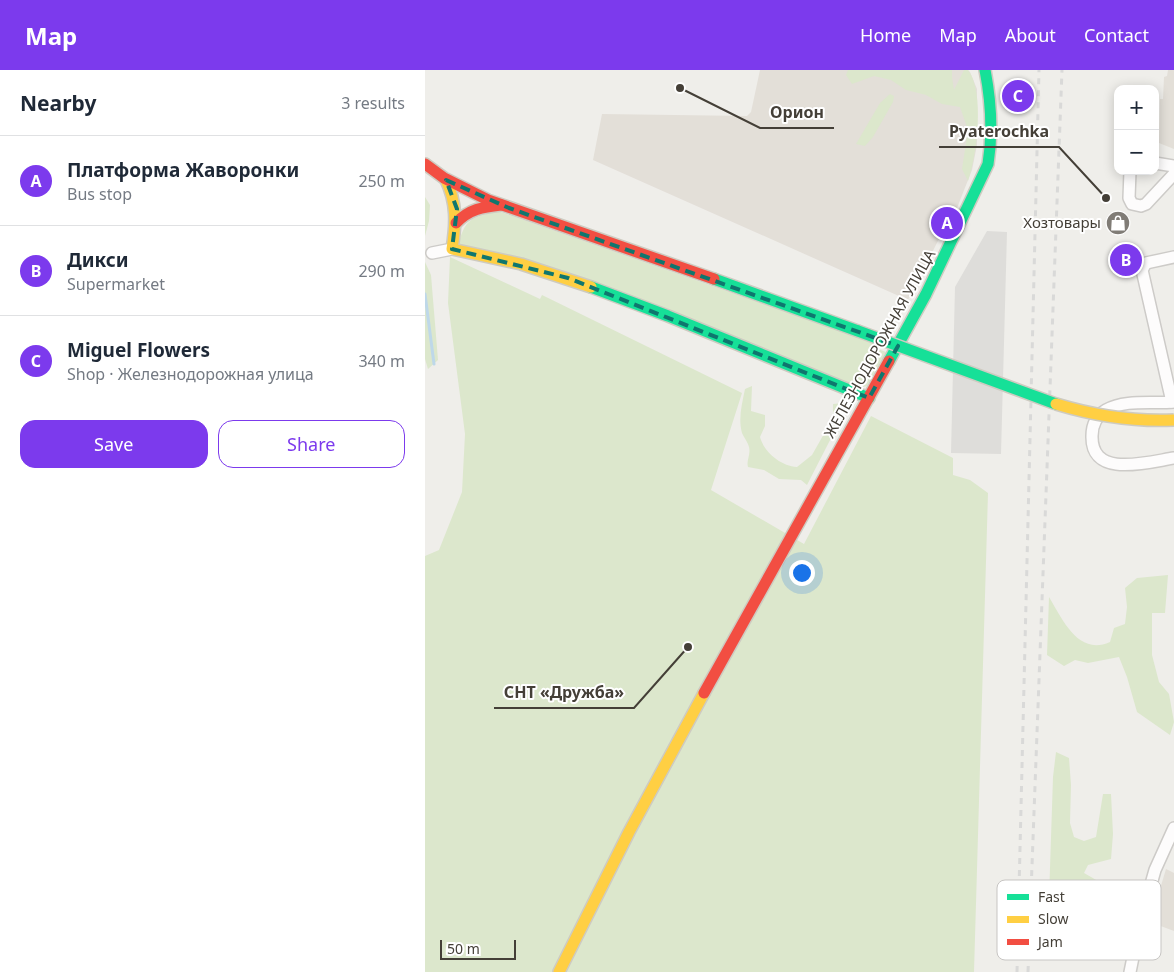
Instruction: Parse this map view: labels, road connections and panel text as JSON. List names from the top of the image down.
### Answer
{
  "streets": {
    "street": ["ЖЕЛЕЗНОДОРОЖНАЯ УЛИЦА"]
  },
  "places": {
    "other": ["Орион", "Pyaterochka", "СНТ «Дружба»"],
    "shop": ["Хозтовары"]
  },
  "legend": ["Fast", "Slow", "Jam"],
  "scale_bar": "50 m",
  "page": {
    "header": "Map",
    "nav": [
      "Home",
      "Map",
      "About",
      "Contact"
    ],
    "heading": ["Nearby", "3 results"],
    "pins": ["C", "A", "B"],
    "map_buttons": ["+", "−"],
    "list": [
      {
        "mark": "A",
        "name": "Платформа Жаворонки",
        "note": "Bus stop",
        "value": "250 m"
      },
      {
        "mark": "B",
        "name": "Дикси",
        "note": "Supermarket",
        "value": "290 m"
      },
      {
        "mark": "C",
        "name": "Miguel Flowers",
        "note": "Shop · Железнодорожная улица",
        "value": "340 m"
      }
    ],
    "buttons": ["Save", "Share"],
    "scale": "50 m"
  }
}
